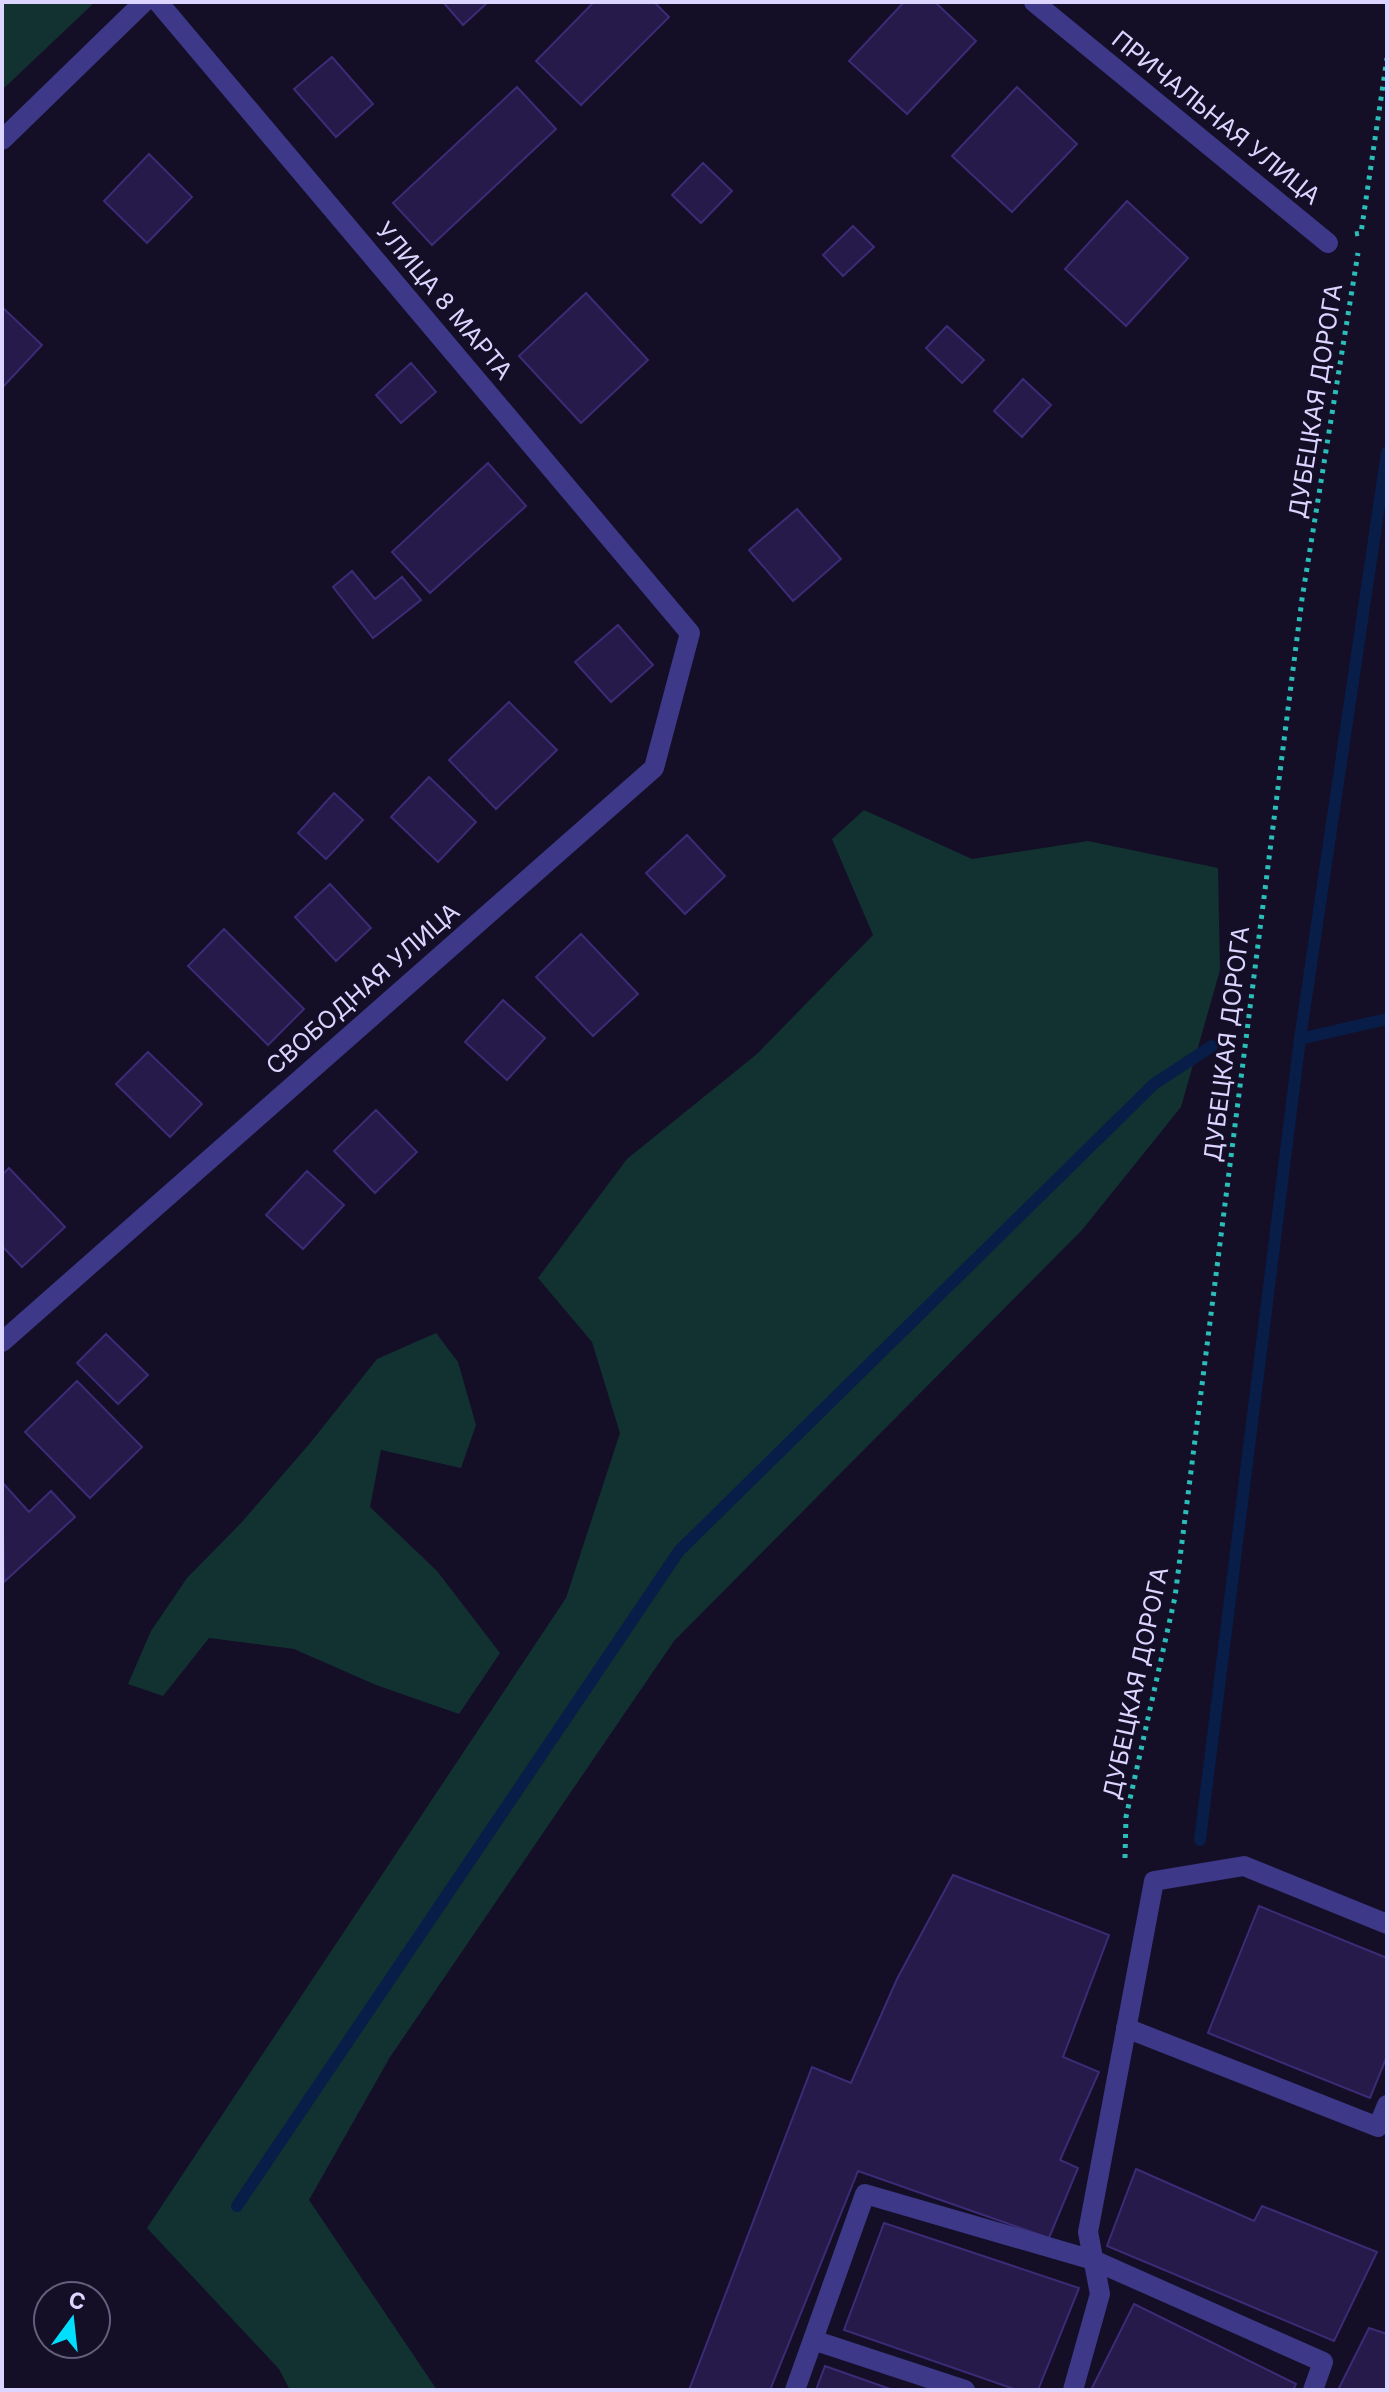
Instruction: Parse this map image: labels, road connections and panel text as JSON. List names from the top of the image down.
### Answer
{
  "streets": {
    "street": ["ПРИЧАЛЬНАЯ УЛИЦА", "УЛИЦА 8 МАРТА", "СВОБОДНАЯ УЛИЦА"],
    "path": ["ДУБЕЦКАЯ ДОРОГА"]
  },
  "crossings": [
    ["УЛИЦА 8 МАРТА", "СВОБОДНАЯ УЛИЦА"]
  ],
  "north": "top"
}
